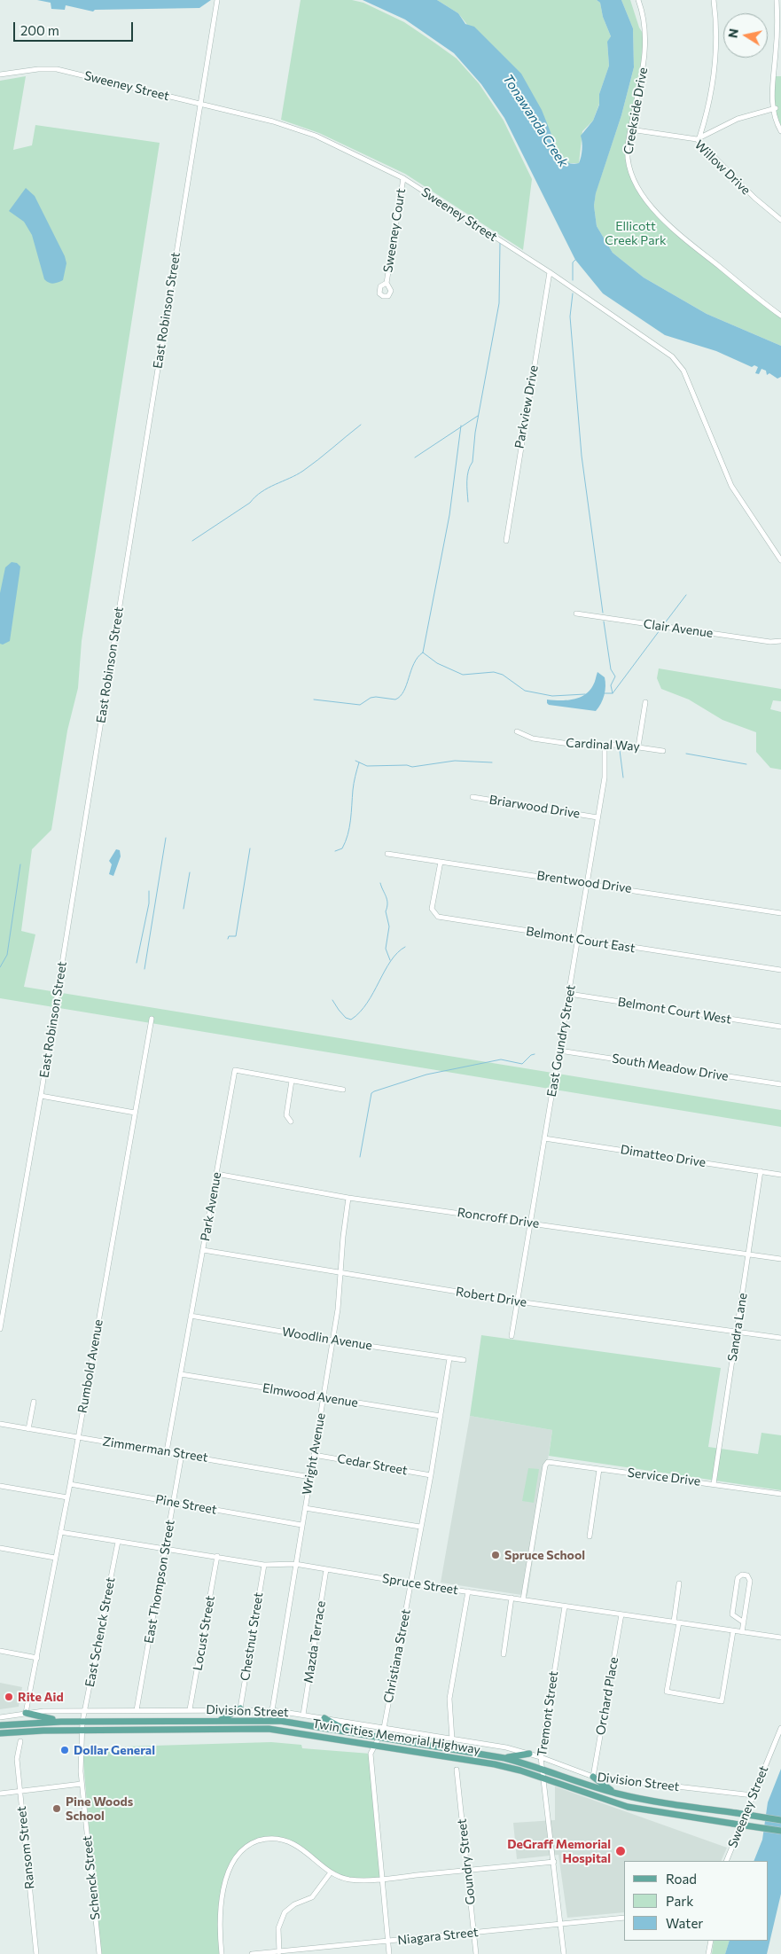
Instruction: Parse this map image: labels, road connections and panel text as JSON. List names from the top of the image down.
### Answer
{
  "streets": {
    "main road": ["Twin Cities Memorial Highway"],
    "street": [
      "Sweeney Street",
      "Creekside Drive",
      "Willow Drive",
      "Sweeney Court",
      "East Robinson Street",
      "Parkview Drive",
      "Clair Avenue",
      "Cardinal Way",
      "Briarwood Drive",
      "Brentwood Drive",
      "Belmont Court East",
      "Belmont Court West",
      "East Goundry Street",
      "South Meadow Drive",
      "Dimatteo Drive",
      "Park Avenue",
      "Roncroff Drive",
      "Robert Drive",
      "Sandra Lane",
      "Woodlin Avenue",
      "Rumbold Avenue",
      "Elmwood Avenue",
      "Zimmerman Street",
      "Wright Avenue",
      "Cedar Street",
      "Service Drive",
      "Pine Street",
      "East Thompson Street",
      "Spruce Street",
      "East Schenck Street",
      "Locust Street",
      "Chestnut Street",
      "Mazda Terrace",
      "Christiana Street",
      "Orchard Place",
      "Division Street",
      "Tremont Street",
      "Ransom Street",
      "Goundry Street",
      "Schenck Street",
      "Niagara Street"
    ]
  },
  "crossings": [
    ["Sweeney Street", "Sweeney Court"],
    ["Sweeney Street", "East Robinson Street"],
    ["Sweeney Street", "Parkview Drive"],
    ["Sweeney Street", "Division Street"],
    ["Creekside Drive", "Willow Drive"],
    ["Cardinal Way", "East Goundry Street"],
    ["Briarwood Drive", "East Goundry Street"],
    ["Brentwood Drive", "Belmont Court East"],
    ["Brentwood Drive", "East Goundry Street"],
    ["Belmont Court East", "East Goundry Street"],
    ["Belmont Court West", "East Goundry Street"],
    ["East Goundry Street", "South Meadow Drive"],
    ["East Goundry Street", "Dimatteo Drive"],
    ["East Goundry Street", "Roncroff Drive"],
    ["East Goundry Street", "Robert Drive"],
    ["Dimatteo Drive", "Sandra Lane"],
    ["Park Avenue", "Roncroff Drive"],
    ["Park Avenue", "Robert Drive"],
    ["Park Avenue", "Woodlin Avenue"],
    ["Park Avenue", "Elmwood Avenue"],
    ["Park Avenue", "Zimmerman Street"],
    ["Roncroff Drive", "Sandra Lane"],
    ["Roncroff Drive", "Wright Avenue"],
    ["Robert Drive", "Sandra Lane"],
    ["Robert Drive", "Wright Avenue"],
    ["Sandra Lane", "Service Drive"],
    ["Woodlin Avenue", "Wright Avenue"],
    ["Woodlin Avenue", "Christiana Street"],
    ["Rumbold Avenue", "Zimmerman Street"],
    ["Rumbold Avenue", "Pine Street"],
    ["Rumbold Avenue", "Spruce Street"],
    ["Rumbold Avenue", "Division Street"],
    ["Elmwood Avenue", "Wright Avenue"],
    ["Elmwood Avenue", "Christiana Street"],
    ["Zimmerman Street", "Wright Avenue"],
    ["Zimmerman Street", "East Thompson Street"],
    ["Wright Avenue", "Cedar Street"],
    ["Wright Avenue", "Pine Street"],
    ["Wright Avenue", "Spruce Street"],
    ["Wright Avenue", "Division Street"],
    ["Cedar Street", "Christiana Street"],
    ["Service Drive", "Spruce Street"],
    ["Pine Street", "East Thompson Street"],
    ["East Thompson Street", "Spruce Street"],
    ["East Thompson Street", "Division Street"],
    ["Spruce Street", "East Schenck Street"],
    ["Spruce Street", "Locust Street"],
    ["Spruce Street", "Chestnut Street"],
    ["Spruce Street", "Mazda Terrace"],
    ["Spruce Street", "Christiana Street"],
    ["Spruce Street", "Orchard Place"],
    ["Spruce Street", "Tremont Street"],
    ["East Schenck Street", "Division Street"],
    ["East Schenck Street", "Twin Cities Memorial Highway"],
    ["East Schenck Street", "Schenck Street"],
    ["Locust Street", "Division Street"],
    ["Chestnut Street", "Division Street"],
    ["Mazda Terrace", "Division Street"],
    ["Christiana Street", "Division Street"],
    ["Christiana Street", "Twin Cities Memorial Highway"],
    ["Christiana Street", "Niagara Street"],
    ["Orchard Place", "Division Street"],
    ["Division Street", "Tremont Street"],
    ["Tremont Street", "Twin Cities Memorial Highway"],
    ["Tremont Street", "Niagara Street"],
    ["Twin Cities Memorial Highway", "Schenck Street"],
    ["Goundry Street", "Niagara Street"]
  ],
  "water": ["Tonawanda Creek"],
  "parks": ["Ellicott Creek Park"],
  "places": [
    "Spruce School",
    "Rite Aid",
    "Dollar General",
    "Pine Woods School",
    "DeGraff Memorial Hospital"
  ],
  "legend": ["Road", "Park", "Water"],
  "scale_bar": "200 m",
  "north": "left"
}
